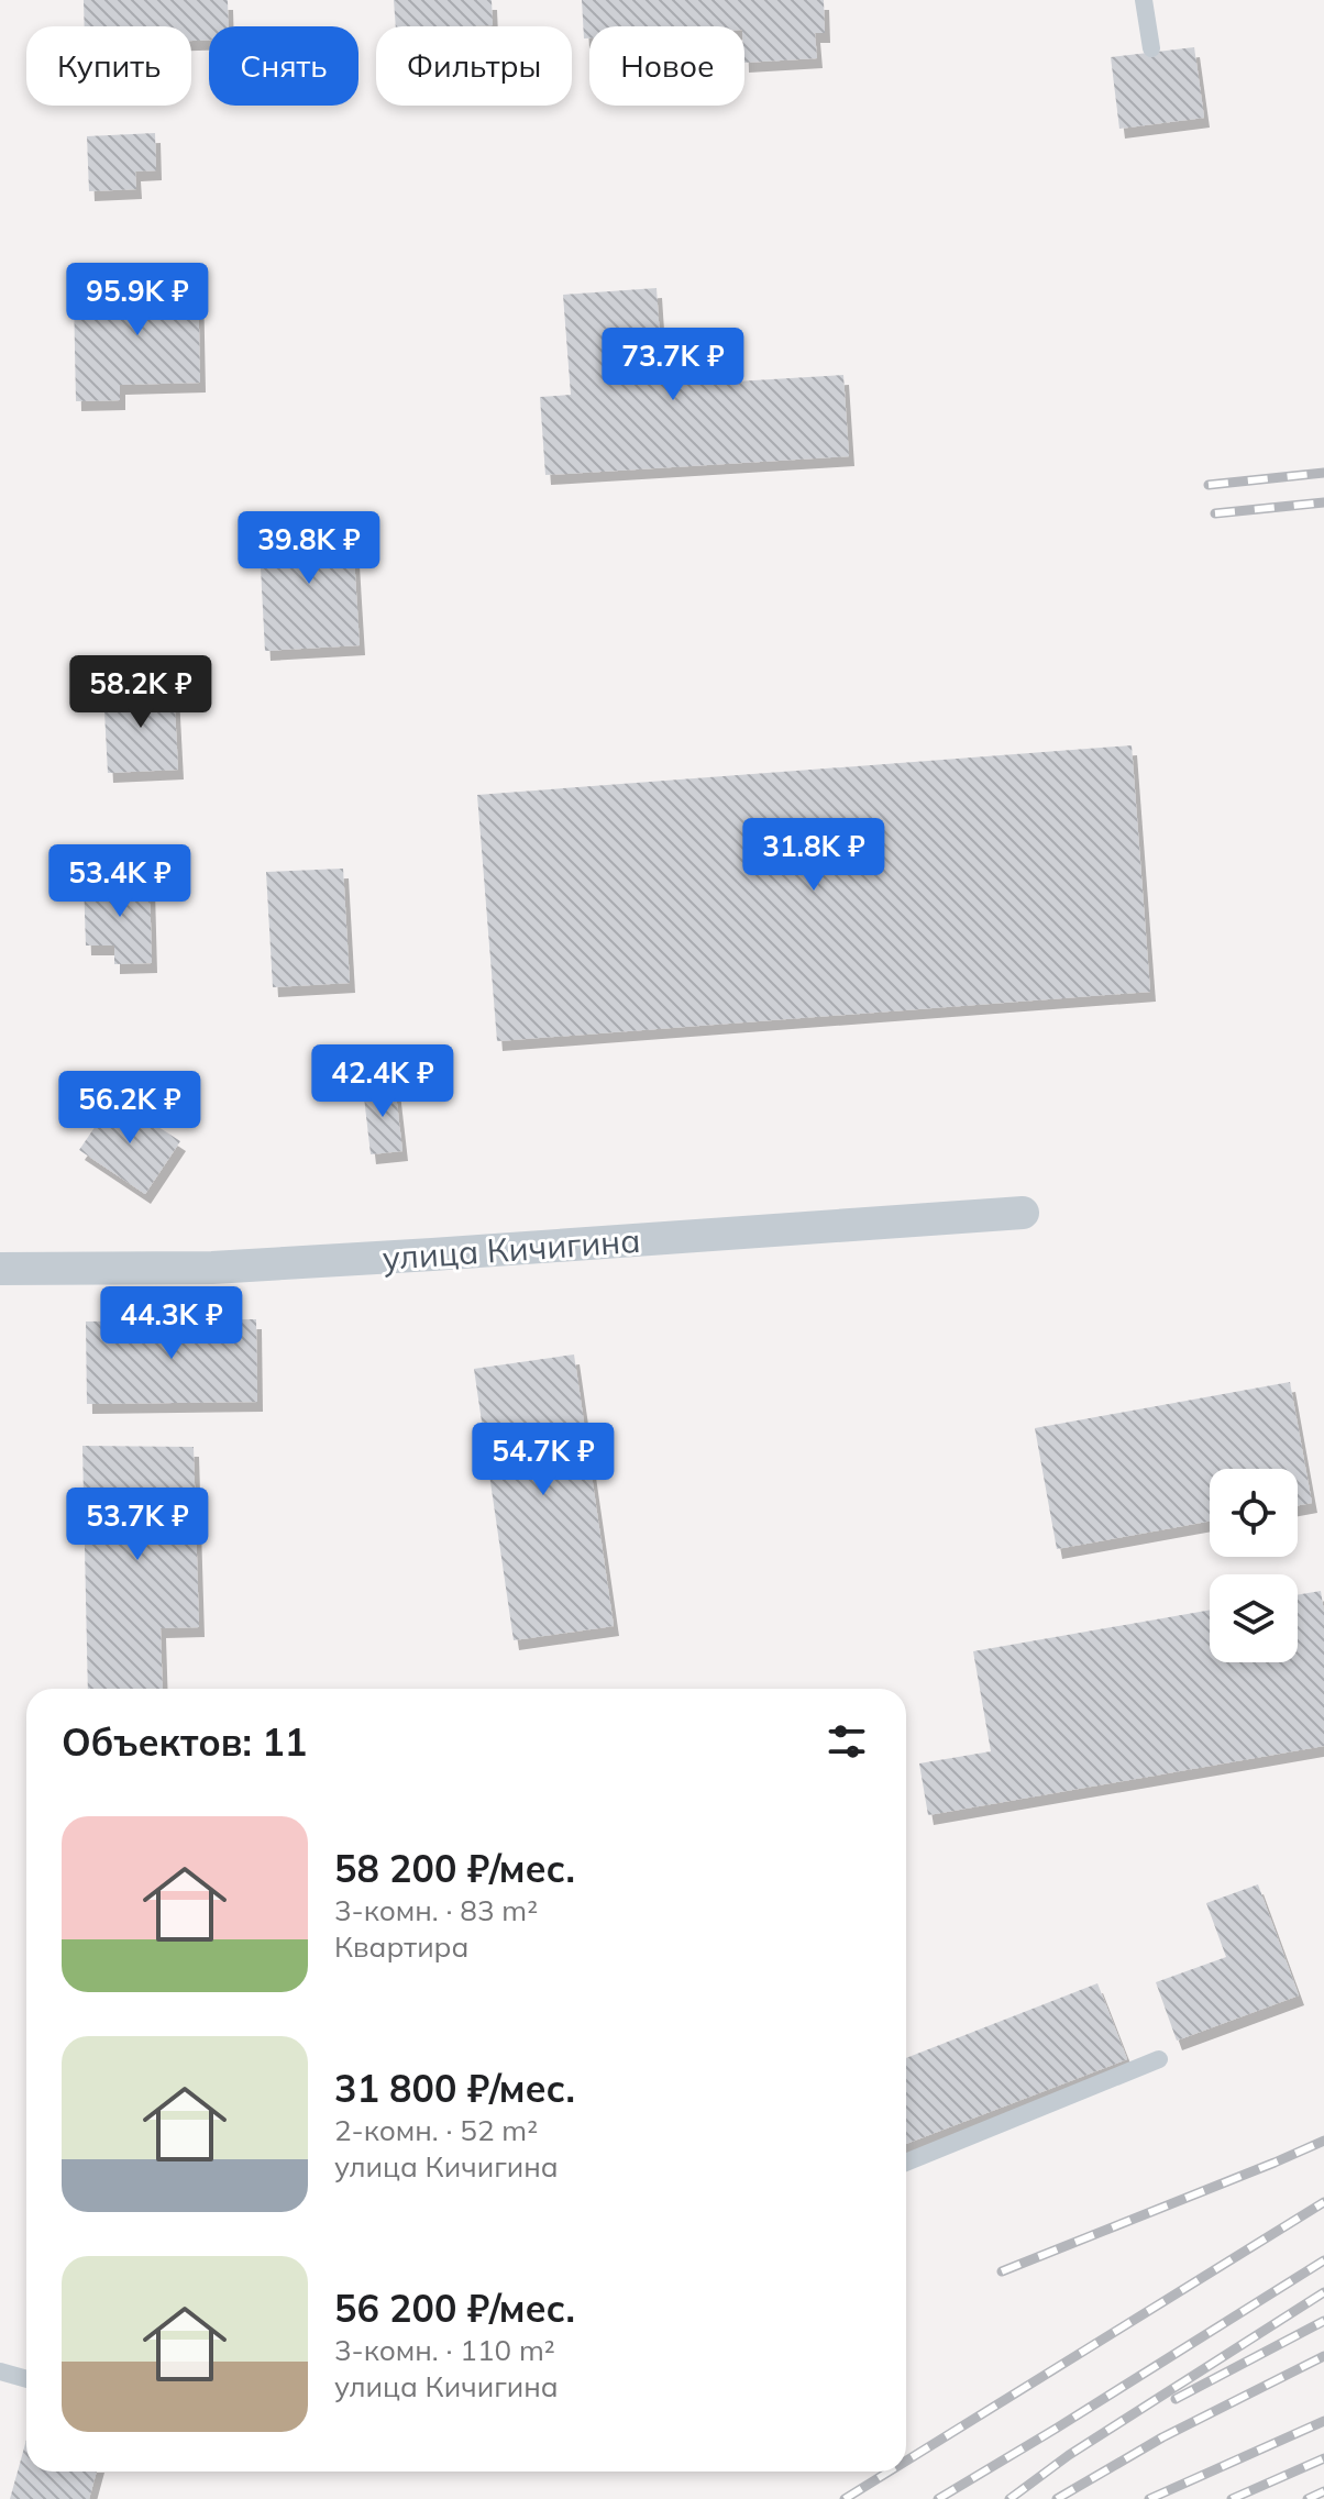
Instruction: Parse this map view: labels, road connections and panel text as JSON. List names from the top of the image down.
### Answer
{
  "streets": {
    "street": ["улица Кичигина"]
  },
  "page": {
    "chip": [
      "Купить",
      "Снять",
      "Фильтры",
      "Новое"
    ],
    "price": [
      "95.9K ₽",
      "73.7K ₽",
      "39.8K ₽",
      "58.2K ₽",
      "31.8K ₽",
      "53.4K ₽",
      "42.4K ₽",
      "56.2K ₽",
      "44.3K ₽",
      "54.7K ₽",
      "53.7K ₽"
    ],
    "heading": "Объектов: 11",
    "list": [
      {
        "name": "58 200 ₽/мес.",
        "note": "3-комн. · 83 m² · Квартира"
      },
      {
        "name": "31 800 ₽/мес.",
        "note": "2-комн. · 52 m² · улица Кичигина"
      },
      {
        "name": "56 200 ₽/мес.",
        "note": "3-комн. · 110 m² · улица Кичигина"
      }
    ]
  }
}
